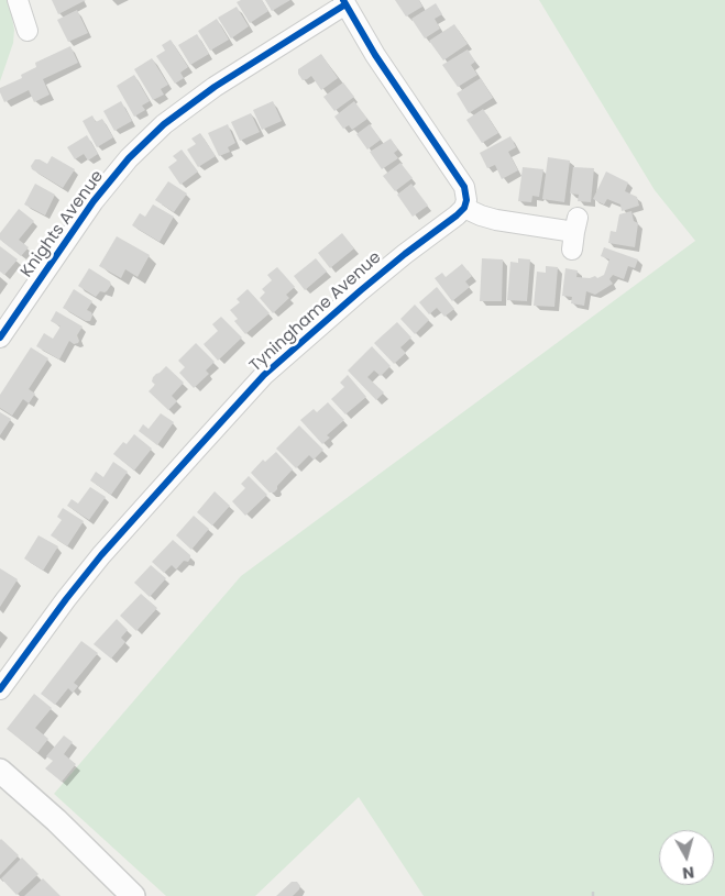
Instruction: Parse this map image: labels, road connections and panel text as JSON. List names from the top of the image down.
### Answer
{
  "streets": {
    "street": ["Knights Avenue", "Tyninghame Avenue"]
  },
  "north": "bottom"
}
